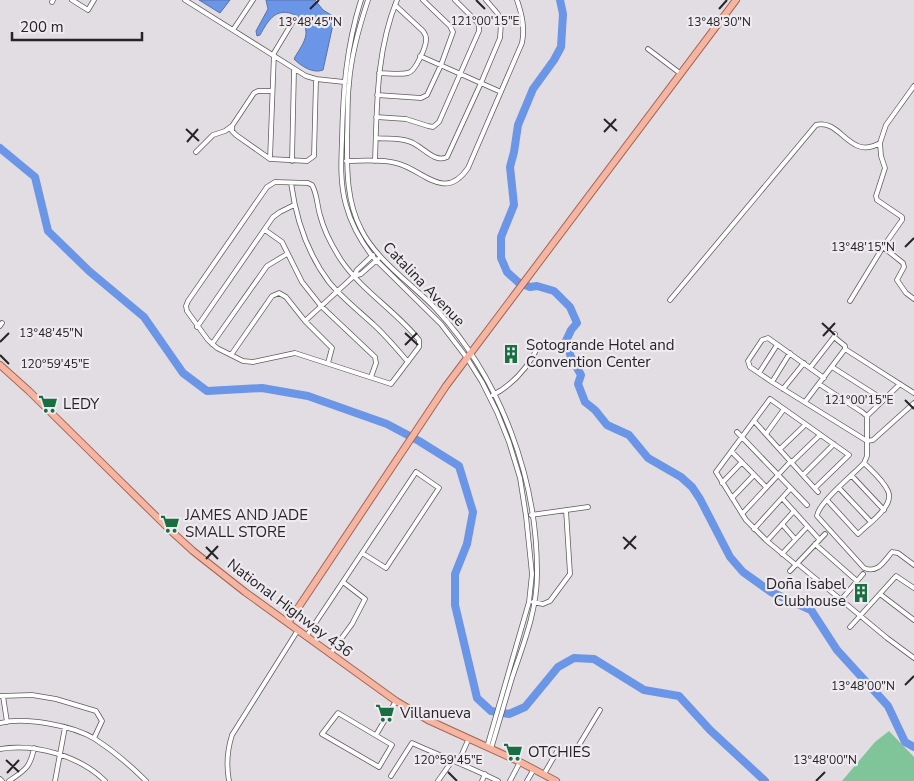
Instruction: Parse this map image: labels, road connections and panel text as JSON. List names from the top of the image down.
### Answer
{
  "streets": {
    "main road": ["National Highway 436"],
    "street": ["Catalina Avenue"]
  },
  "crossings": [
    ["Catalina Avenue", "National Highway 436"]
  ],
  "places": {
    "building": ["Sotogrande Hotel and Convention Center", "Doña Isabel Clubhouse"],
    "supermarket": [
      "LEDY",
      "JAMES AND JADE SMALL STORE",
      "Villanueva",
      "OTCHIES"
    ]
  },
  "scale_bar": "200 m",
  "coordinates": [
    "121°00'15\"E",
    "13°48'45\"N",
    "13°48'30\"N",
    "13°48'15\"N",
    "120°59'45\"E",
    "13°48'00\"N"
  ]
}
